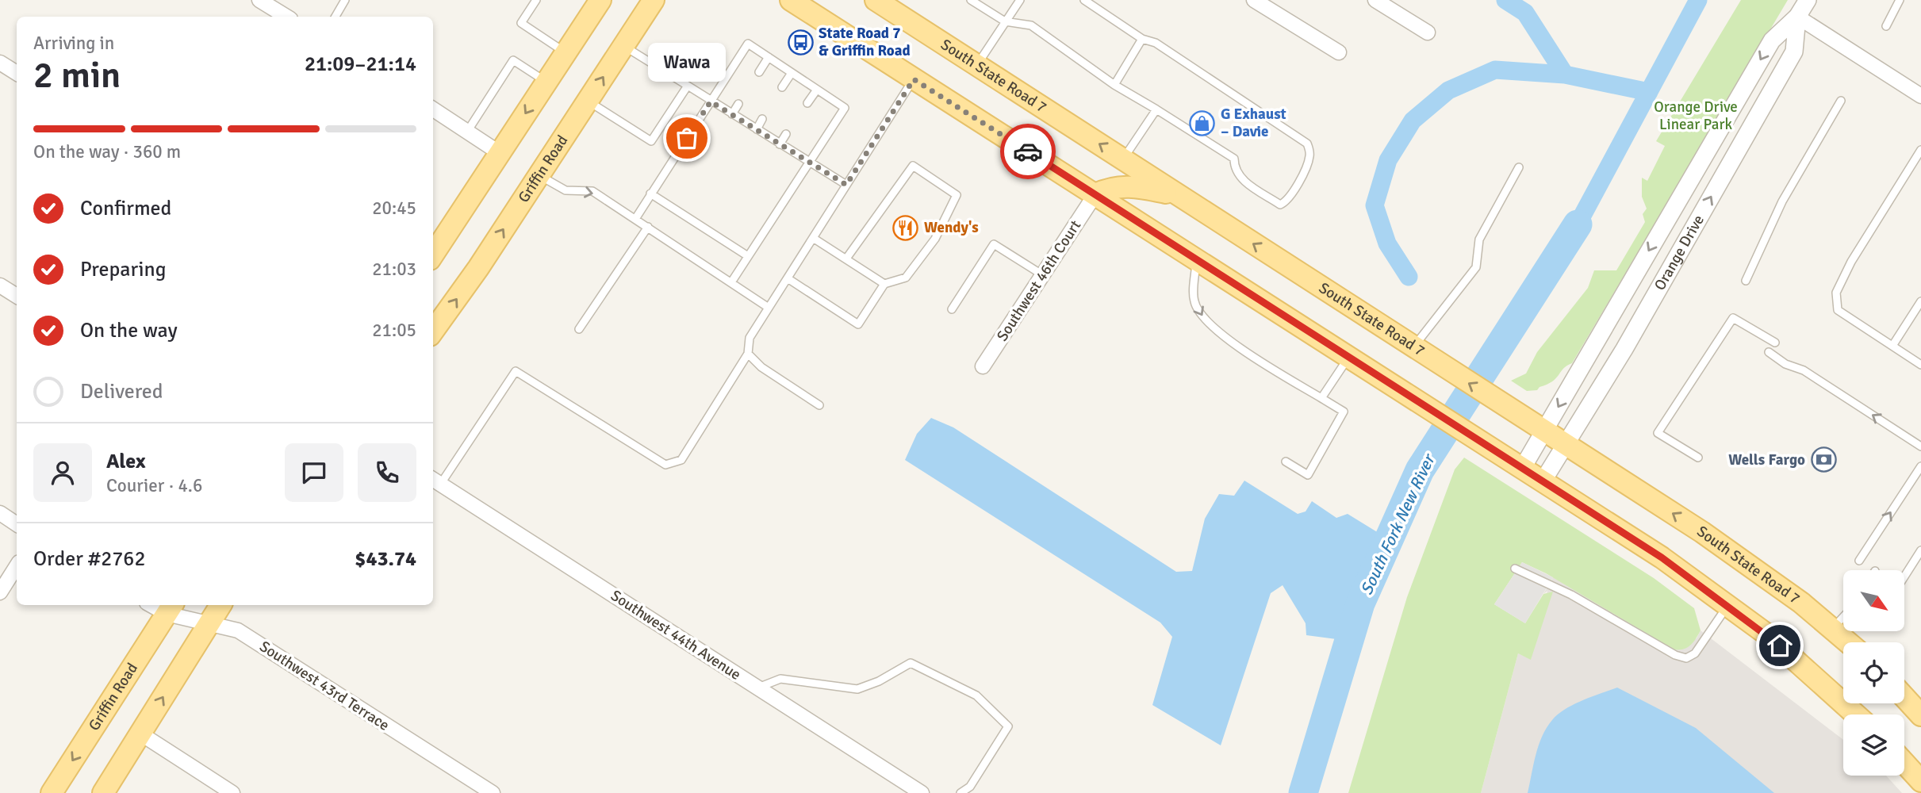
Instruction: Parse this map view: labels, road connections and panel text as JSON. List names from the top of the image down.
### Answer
{
  "streets": {
    "main road": ["South State Road 7", "Griffin Road"],
    "street": [
      "Orange Drive",
      "Southwest 46th Court",
      "Southwest 44th Avenue",
      "Southwest 43rd Terrace"
    ]
  },
  "crossings": [
    ["South State Road 7", "Orange Drive"],
    ["Griffin Road", "Southwest 43rd Terrace"]
  ],
  "water": ["South Fork New River"],
  "parks": ["Orange Drive Linear Park"],
  "places": {
    "bus stop": ["State Road 7 & Griffin Road"],
    "shop": ["G Exhaust – Davie"],
    "other": ["Wawa"],
    "restaurant": ["Wendy's"],
    "bank": ["Wells Fargo"]
  },
  "north": "bottom right",
  "page": {
    "heading": ["2 min", "Arriving in", "21:09–21:14"],
    "panel": [
      "Alex",
      "Courier · 4.6",
      "Order #2762",
      "$43.74"
    ],
    "bubble": "Wawa",
    "bar": "On the way · 360 m",
    "list": [
      ["Confirmed", "20:45"],
      ["Preparing", "21:03"],
      ["On the way", "21:05"],
      "Delivered"
    ]
  }
}
